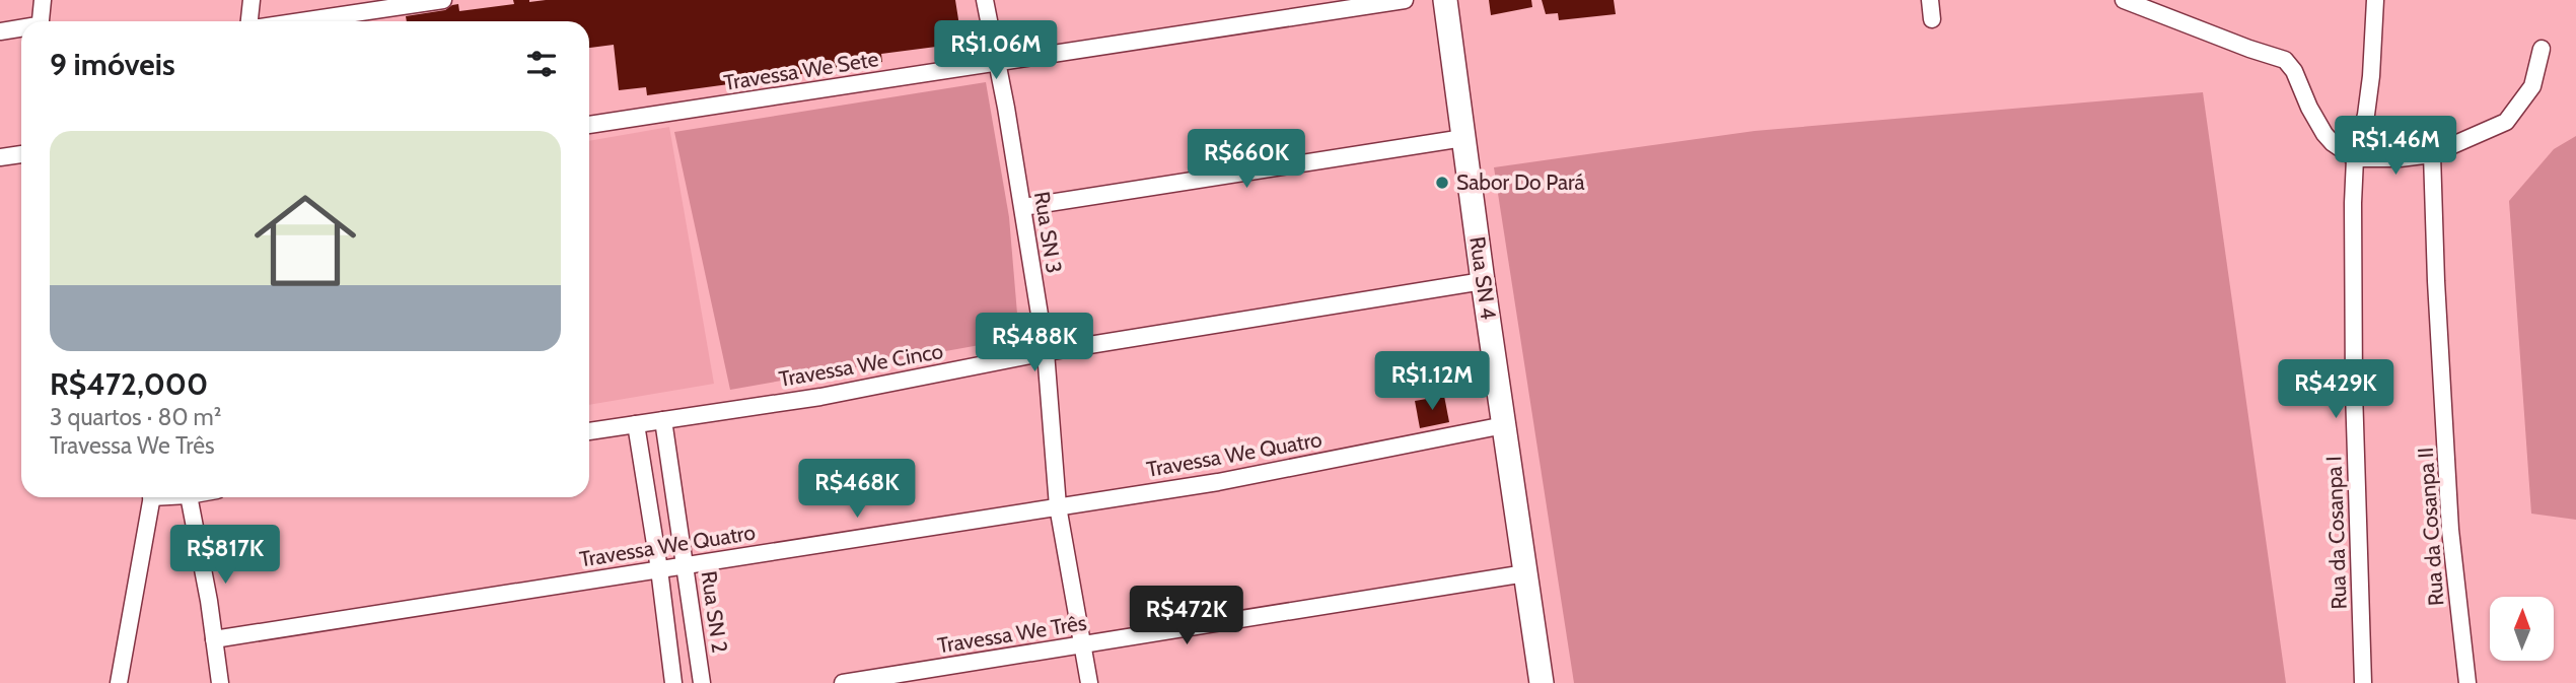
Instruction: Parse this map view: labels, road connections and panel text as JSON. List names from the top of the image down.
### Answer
{
  "streets": {
    "main road": ["Rua SN 4"],
    "street": [
      "Travessa We Sete",
      "Rua SN 3",
      "Travessa We Cinco",
      "Travessa We Quatro",
      "Rua da Cosanpa II",
      "Rua da Cosanpa I",
      "Rua SN 2",
      "Travessa We Três"
    ]
  },
  "crossings": [
    ["Travessa We Sete", "Rua SN 3"],
    ["Rua SN 3", "Travessa We Cinco"],
    ["Rua SN 3", "Travessa We Quatro"],
    ["Rua SN 3", "Travessa We Três"],
    ["Rua SN 4", "Travessa We Cinco"],
    ["Rua SN 4", "Travessa We Quatro"],
    ["Rua SN 4", "Travessa We Três"],
    ["Travessa We Cinco", "Rua SN 2"],
    ["Travessa We Quatro", "Rua SN 2"]
  ],
  "places": ["Sabor Do Pará"],
  "north": "top",
  "page": {
    "price": [
      "R$1.06M",
      "R$1.46M",
      "R$660K",
      "R$488K",
      "R$1.12M",
      "R$429K",
      "R$468K",
      "R$817K",
      "R$472K"
    ],
    "heading": "9 imóveis",
    "list": [
      {
        "name": "R$472,000",
        "note": "3 quartos · 80 m² · Travessa We Três"
      }
    ]
  }
}
